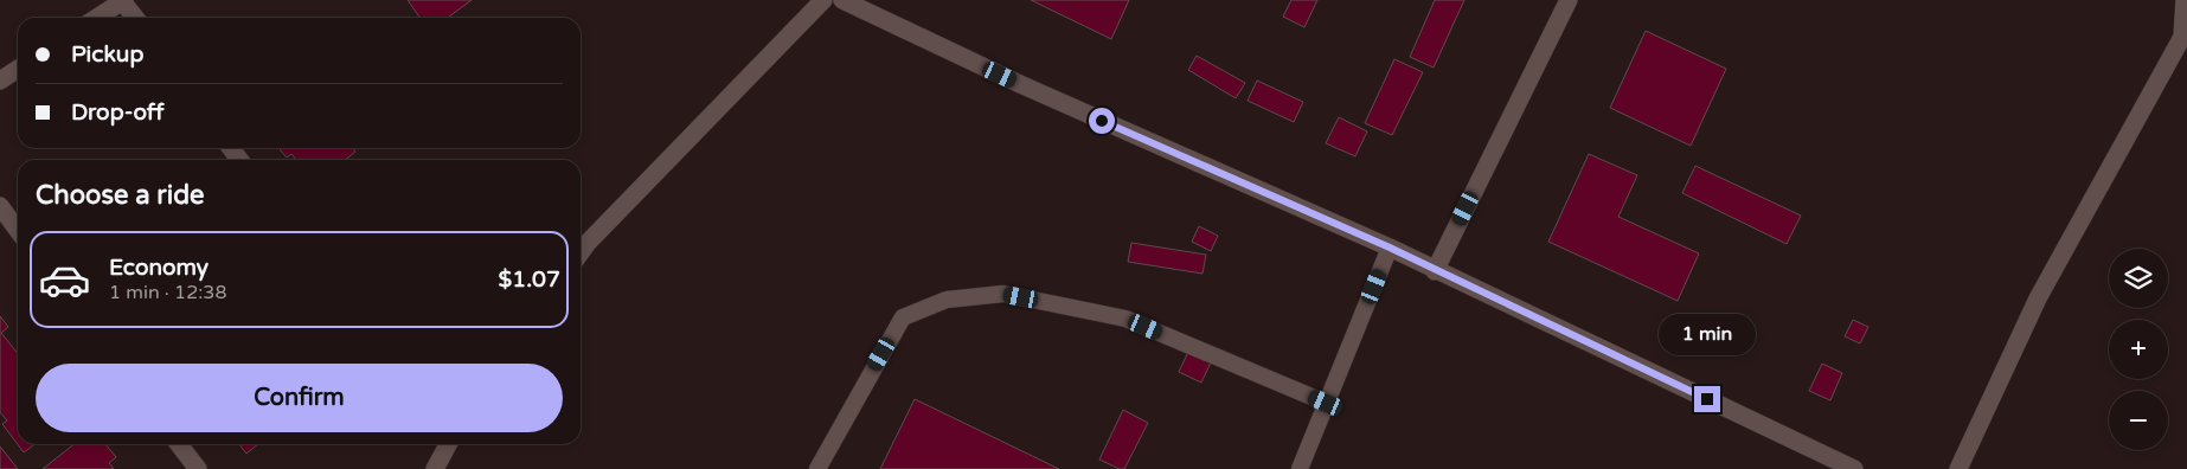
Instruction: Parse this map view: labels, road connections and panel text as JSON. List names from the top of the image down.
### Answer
{
  "page": {
    "banner": ["Pickup", "Drop-off"],
    "heading": "Choose a ride",
    "list": [
      {
        "name": "Economy",
        "note": "1 min · 12:38",
        "value": "$1.07"
      }
    ],
    "map_buttons": ["+", "−"],
    "bubble": "1 min",
    "buttons": "Confirm"
  }
}
